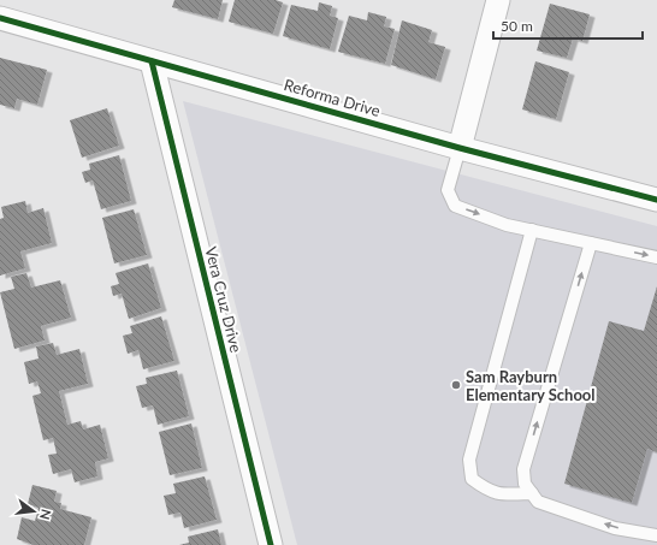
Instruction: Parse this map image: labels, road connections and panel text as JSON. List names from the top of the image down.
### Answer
{
  "streets": {
    "street": ["Reforma Drive", "Vera Cruz Drive"]
  },
  "crossings": [
    ["Reforma Drive", "Vera Cruz Drive"]
  ],
  "places": ["Sam Rayburn Elementary School"],
  "scale_bar": "50 m",
  "north": "right"
}
